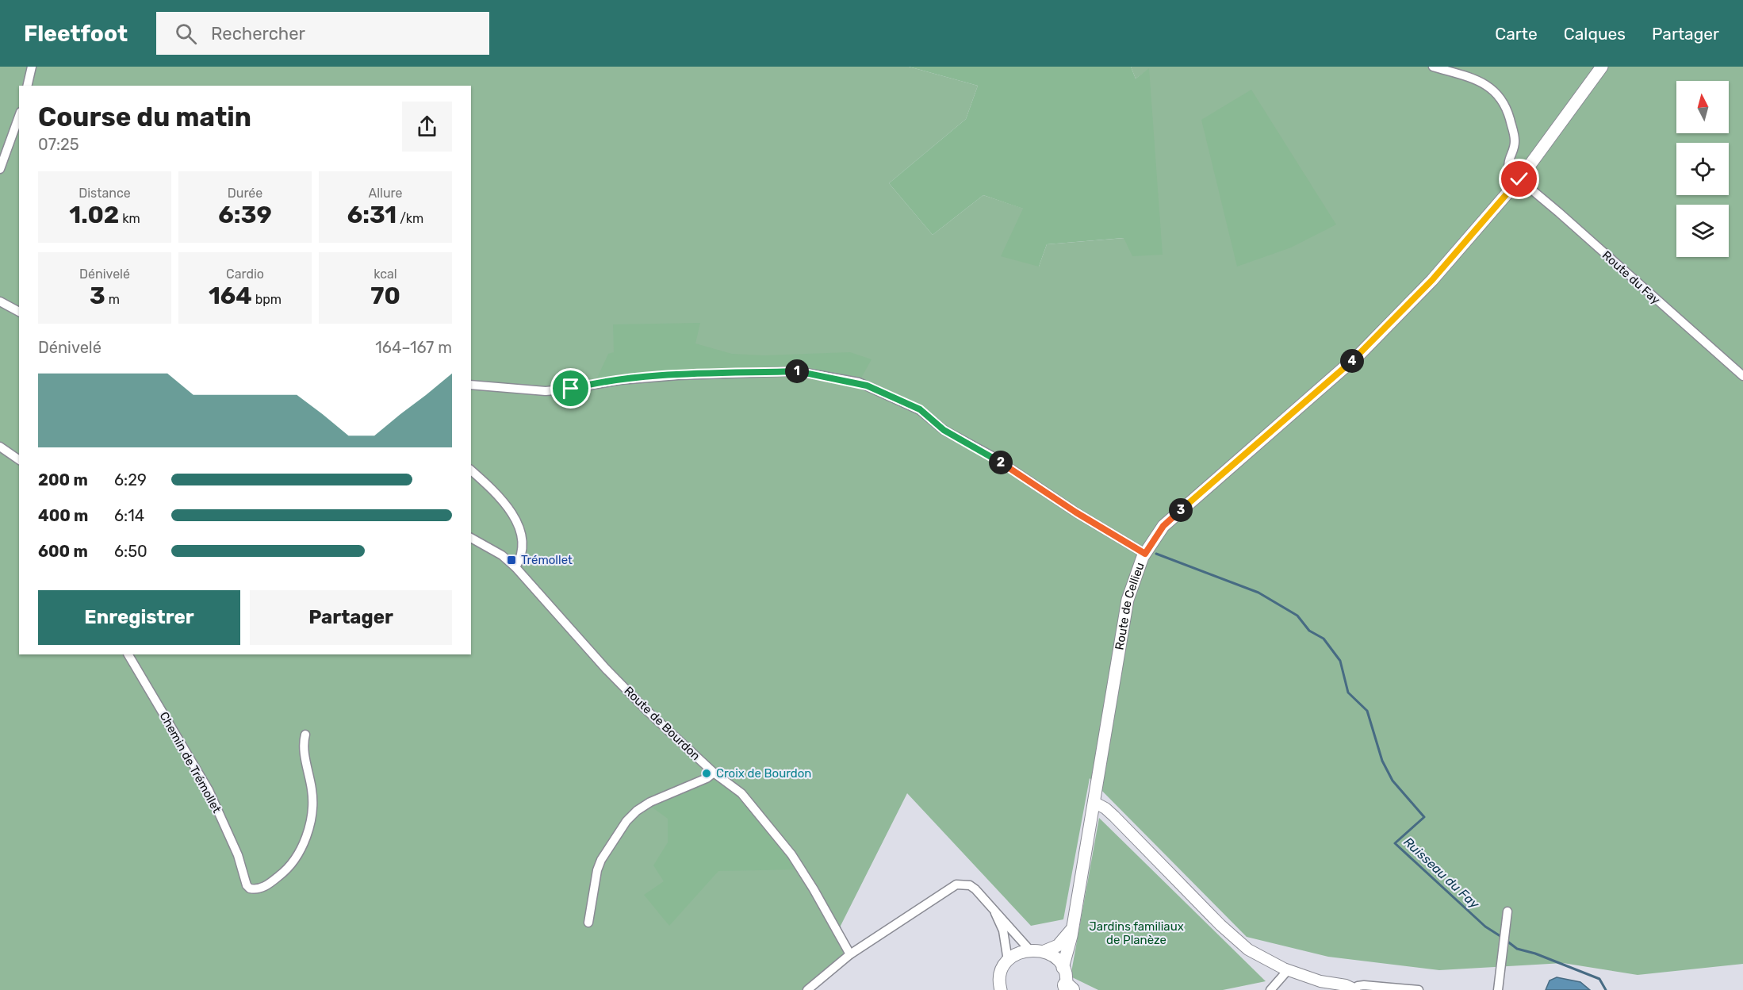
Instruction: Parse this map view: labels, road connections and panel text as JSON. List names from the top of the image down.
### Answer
{
  "streets": {
    "main road": ["Route de Cellieu"],
    "street": ["Route du Fay", "Route de Bourdon", "Chemin de Trémollet"]
  },
  "crossings": [
    ["Route du Fay", "Route de Cellieu"]
  ],
  "water": ["Ruisseau du Fay"],
  "parks": ["Jardins familiaux de Planèze"],
  "places": {
    "transit": ["Trémollet"],
    "other": ["Croix de Bourdon"]
  },
  "north": "top",
  "page": {
    "header": "Fleetfoot",
    "search": "Rechercher",
    "nav": ["Carte", "Calques", "Partager"],
    "heading": ["Course du matin", "07:25"],
    "stats": [
      ["Distance", "1.02 km"],
      ["Durée", "6:39"],
      ["Allure", "6:31 /km"],
      ["Dénivelé", "3 m"],
      ["Cardio", "164 bpm"],
      ["kcal", "70"]
    ],
    "chart": ["Dénivelé", "164–167 m"],
    "pins": [
      "4",
      "1",
      "2",
      "3"
    ],
    "list": [
      {
        "name": "200 m",
        "note": "6:29"
      },
      {
        "name": "400 m",
        "note": "6:14"
      },
      {
        "name": "600 m",
        "note": "6:50"
      }
    ],
    "buttons": ["Enregistrer", "Partager"]
  }
}
